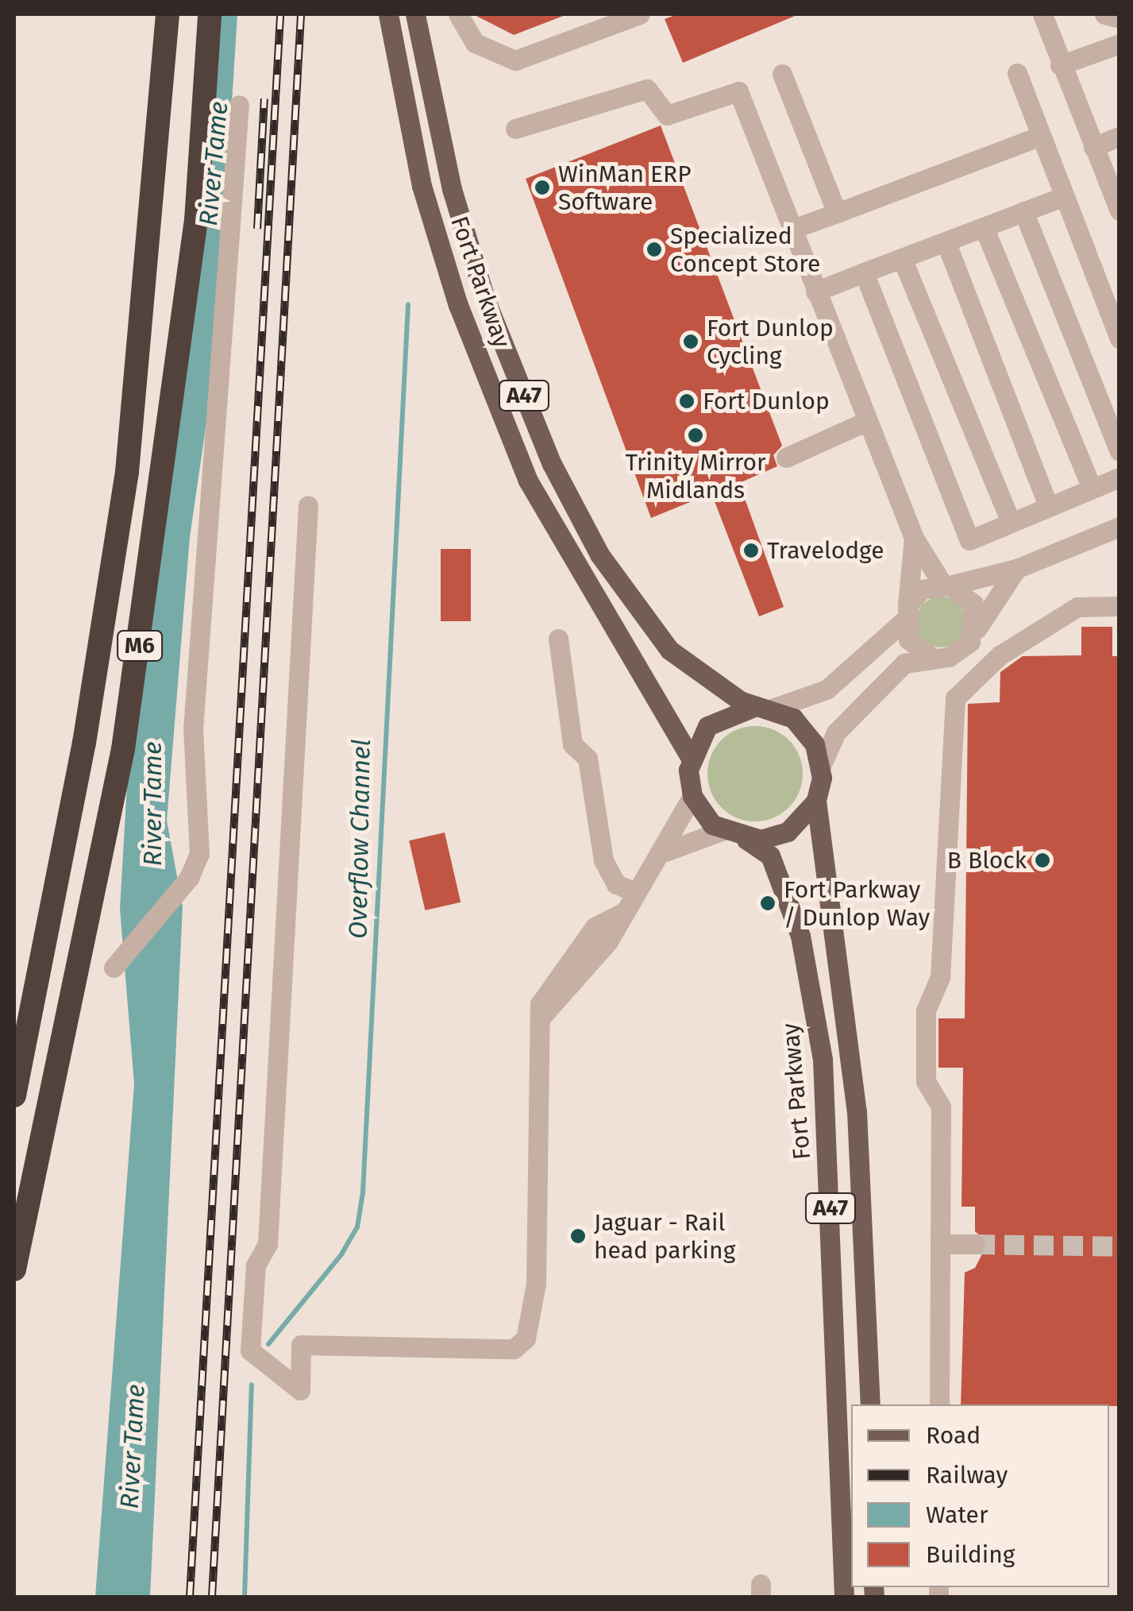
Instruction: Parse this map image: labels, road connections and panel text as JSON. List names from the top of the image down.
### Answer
{
  "streets": {
    "highway": ["M6"],
    "main road": ["Fort Parkway", "A47"]
  },
  "crossings": [
    ["Fort Parkway", "A47"]
  ],
  "water": ["River Tame", "Overflow Channel"],
  "places": [
    "WinMan ERP Software",
    "Specialized Concept Store",
    "Fort Dunlop Cycling",
    "Fort Dunlop",
    "Trinity Mirror Midlands",
    "Travelodge",
    "B Block",
    "Fort Parkway / Dunlop Way",
    "Jaguar - Rail head parking"
  ],
  "legend": [
    "Road",
    "Railway",
    "Water",
    "Building"
  ]
}
